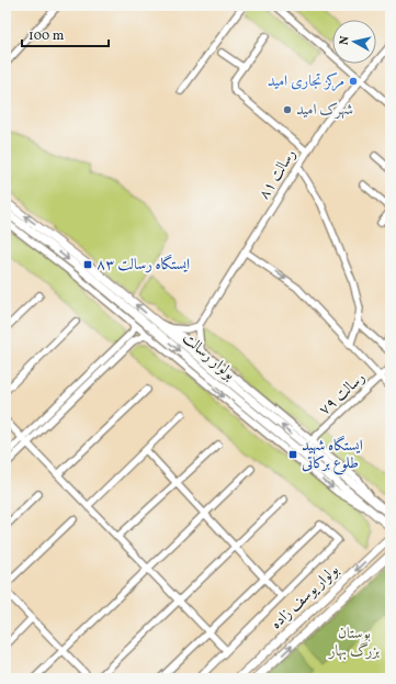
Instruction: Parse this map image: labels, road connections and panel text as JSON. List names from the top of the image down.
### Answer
{
  "streets": {
    "main road": ["بولوار رسالت", "بولوار یوسف زاده"],
    "street": ["رسالت ۸۱", "رسالت ۷۹"]
  },
  "parks": ["بوستان بزرگ بهار"],
  "places": {
    "other": ["مرکز تجاری امید", "شهرک امید"],
    "transit": ["ایستگاه رسالت ۸۳", "ایستگاه شهید طلوع برکاتی"]
  },
  "scale_bar": "100 m",
  "north": "left"
}
